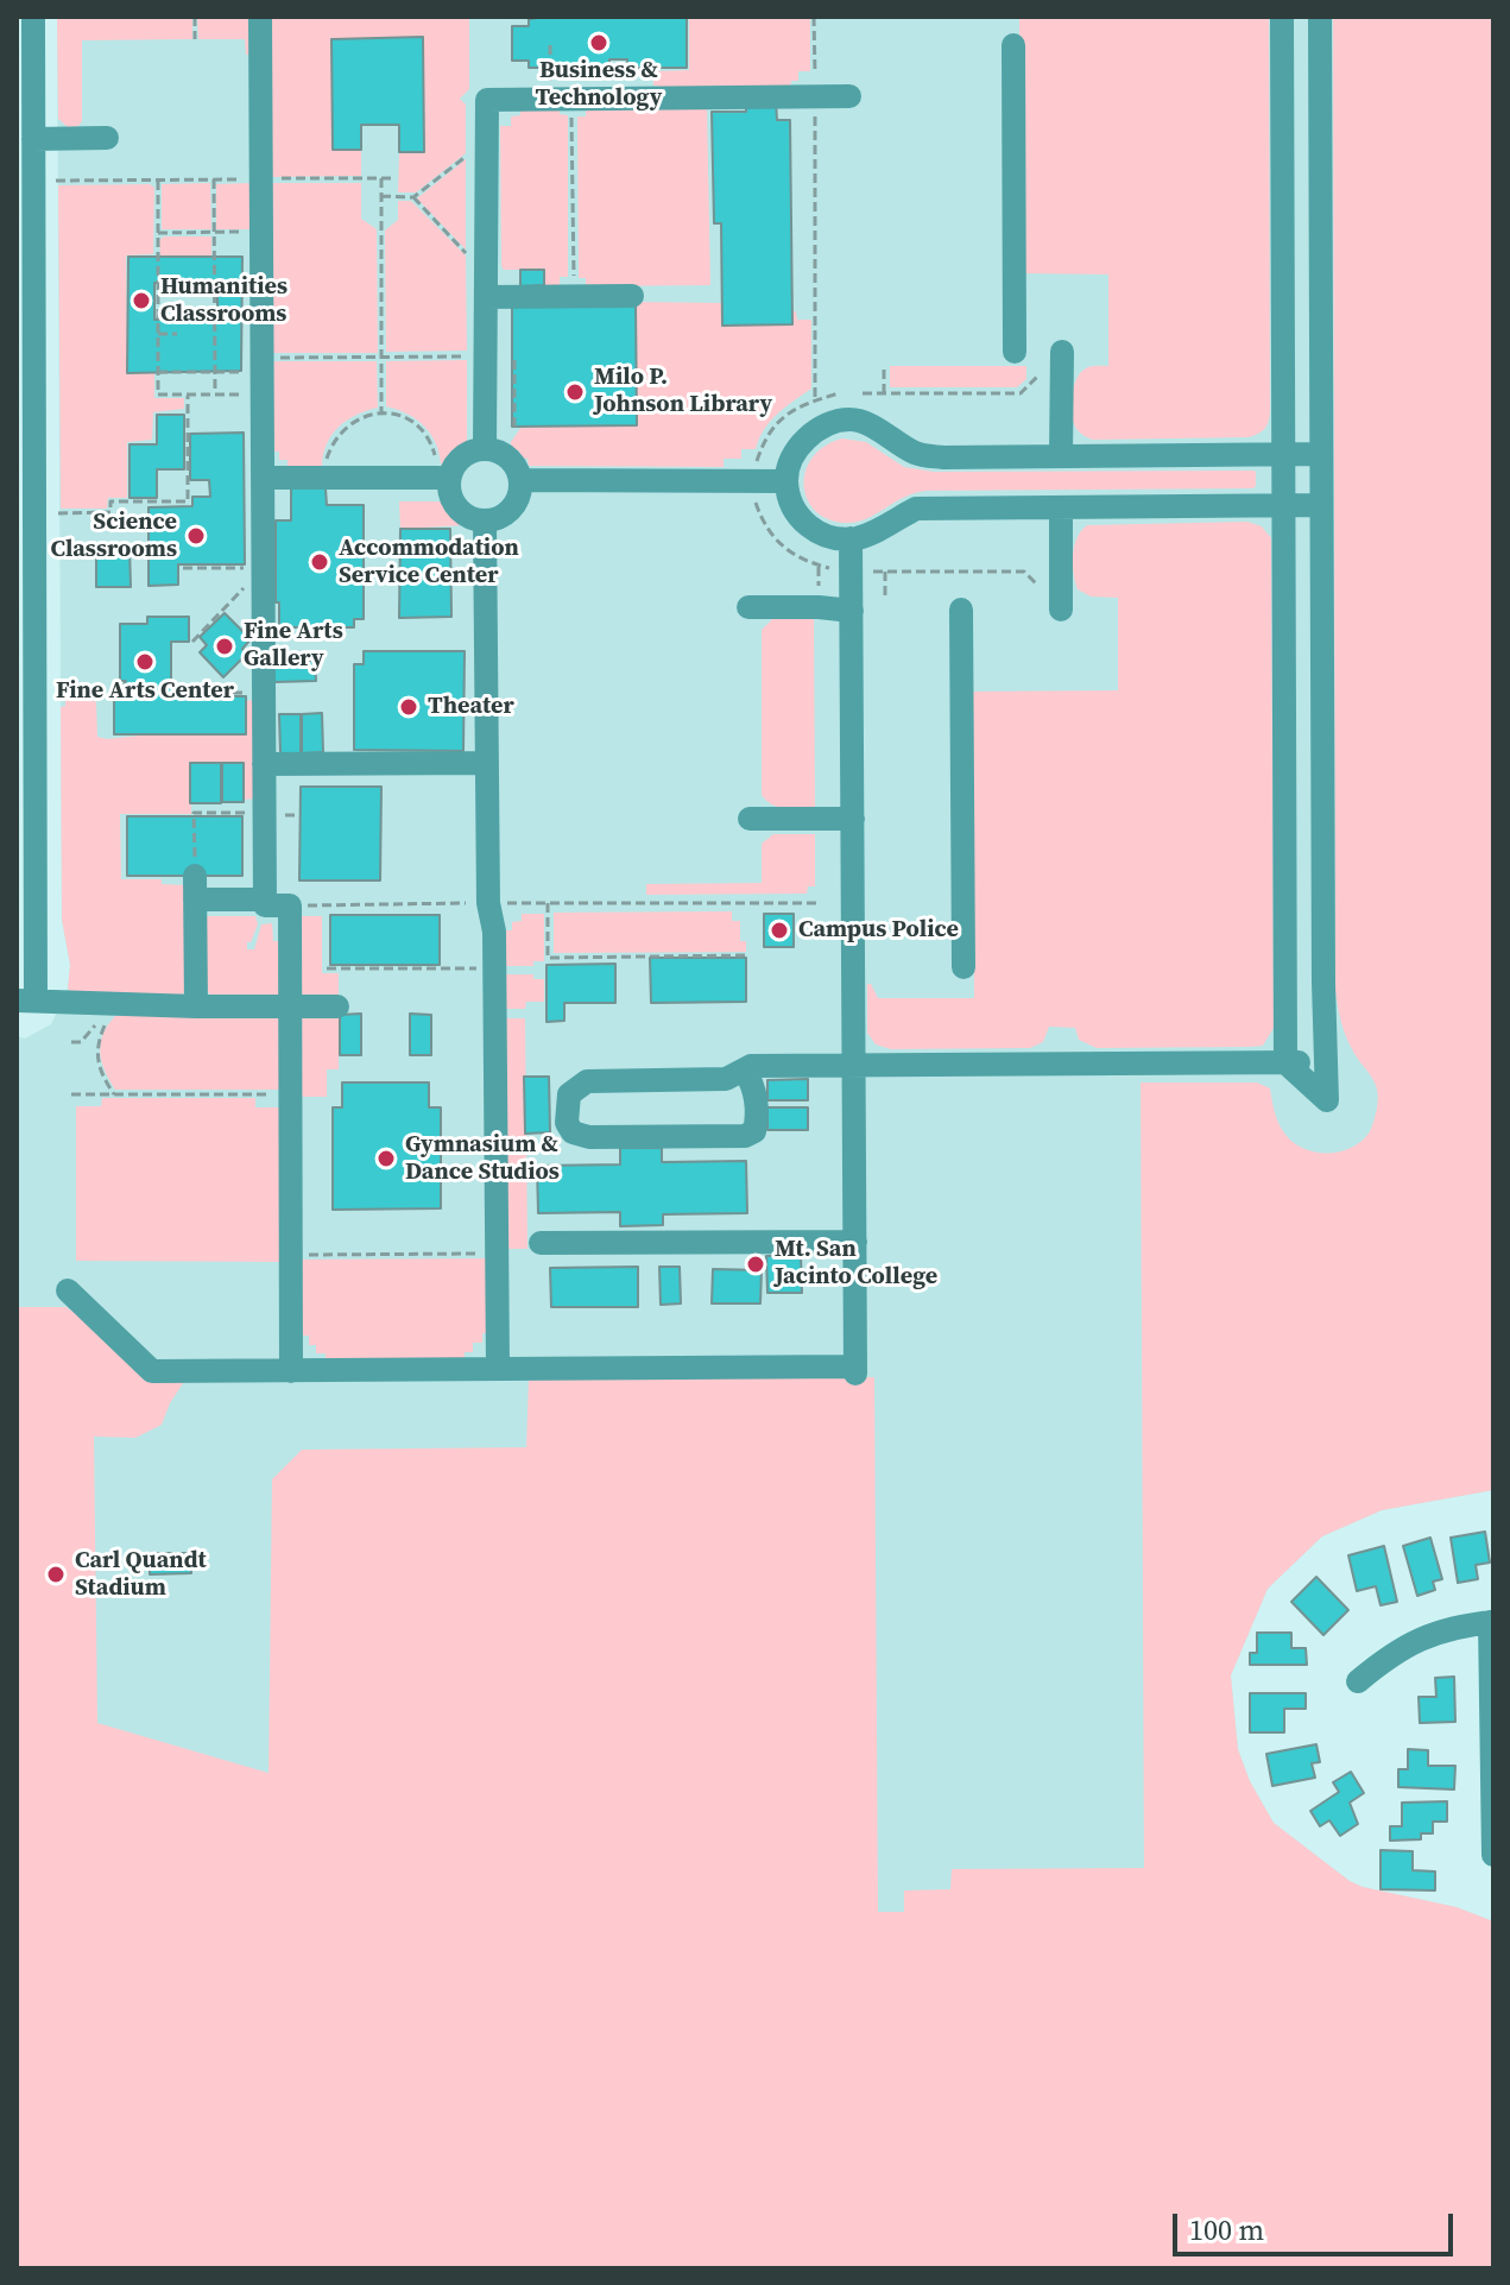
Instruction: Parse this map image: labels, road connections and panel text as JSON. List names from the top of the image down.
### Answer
{
  "places": [
    "Business & Technology",
    "Humanities Classrooms",
    "Milo P. Johnson Library",
    "Science Classrooms",
    "Accommodation Service Center",
    "Fine Arts Gallery",
    "Fine Arts Center",
    "Theater",
    "Campus Police",
    "Gymnasium & Dance Studios",
    "Mt. San Jacinto College",
    "Carl Quandt Stadium"
  ],
  "scale_bar": "100 m"
}
